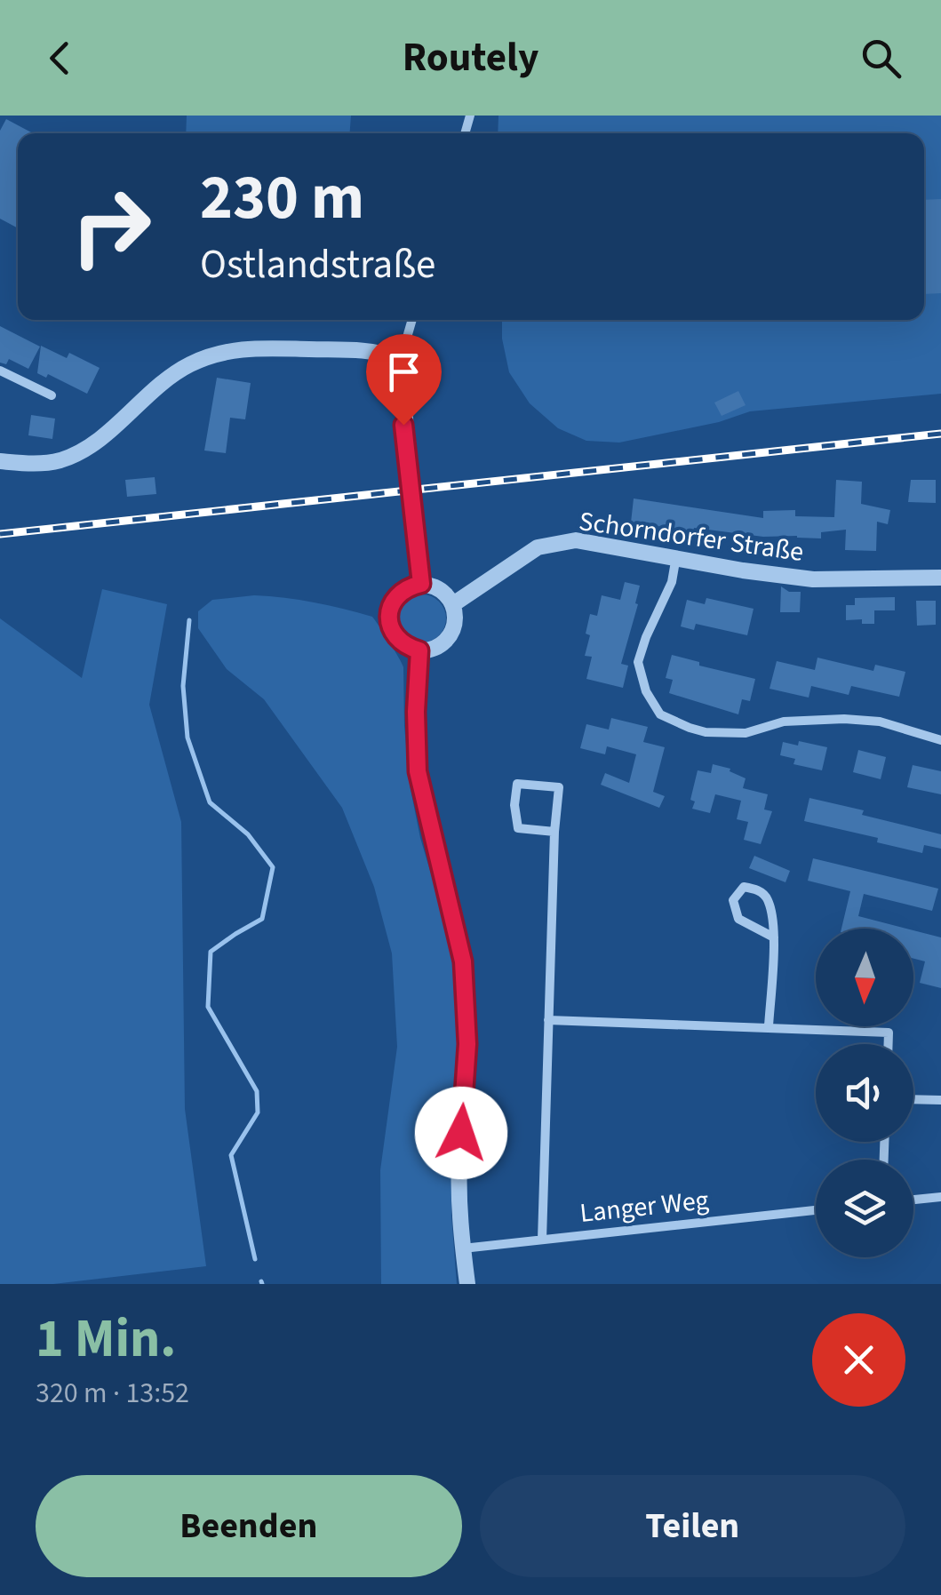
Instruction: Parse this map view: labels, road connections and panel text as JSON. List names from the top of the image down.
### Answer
{
  "streets": {
    "street": ["Schorndorfer Straße", "Langer Weg"]
  },
  "north": "bottom",
  "page": {
    "header": "Routely",
    "turn": ["230 m", "Ostlandstraße"],
    "heading": ["1 Min.", "320 m · 13:52"],
    "buttons": ["Beenden", "Teilen"]
  }
}
